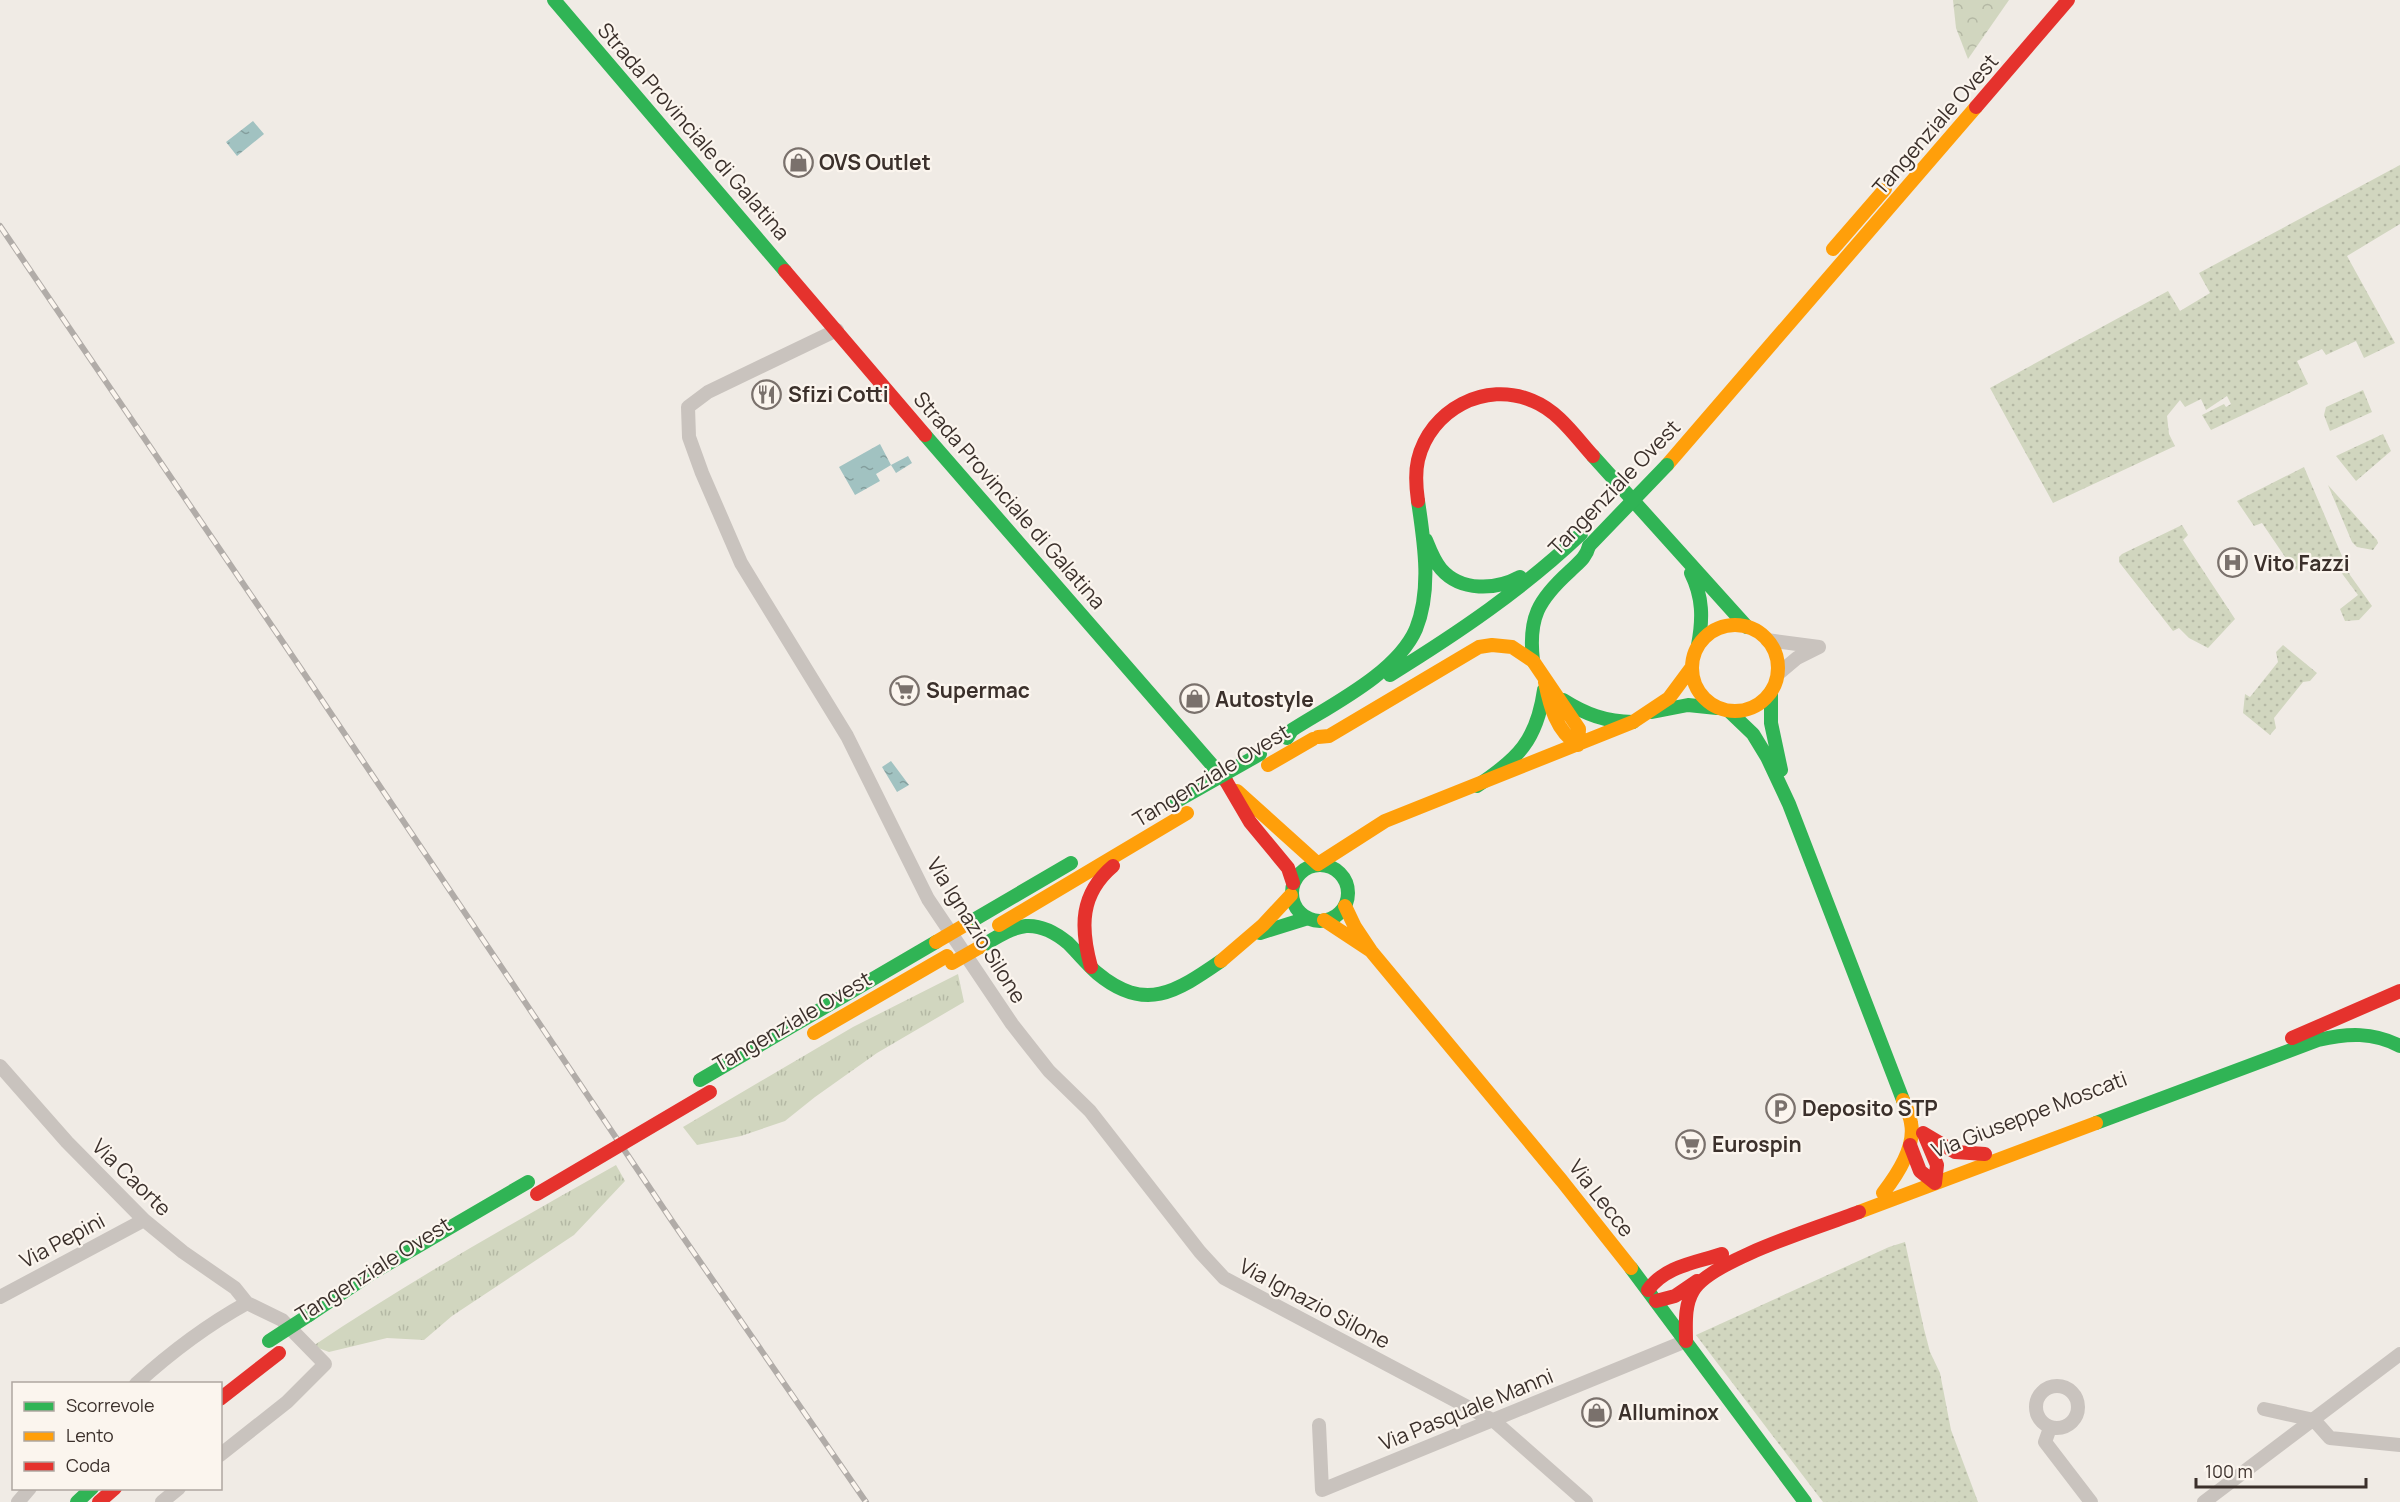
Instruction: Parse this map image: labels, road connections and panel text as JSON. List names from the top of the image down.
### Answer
{
  "streets": {
    "main road": [
      "Tangenziale Ovest",
      "Strada Provinciale di Galatina",
      "Via Giuseppe Moscati",
      "Via Lecce"
    ],
    "street": [
      "Via Ignazio Silone",
      "Via Caorte",
      "Via Pepini",
      "Via Pasquale Manni"
    ]
  },
  "crossings": [
    ["Strada Provinciale di Galatina", "Via Ignazio Silone"],
    ["Via Ignazio Silone", "Via Pasquale Manni"],
    ["Via Giuseppe Moscati", "Via Lecce"],
    ["Via Caorte", "Via Pepini"],
    ["Via Lecce", "Via Pasquale Manni"]
  ],
  "places": {
    "shop": ["OVS Outlet", "Autostyle", "Alluminox"],
    "restaurant": ["Sfizi Cotti"],
    "hospital": ["Vito Fazzi"],
    "supermarket": ["Supermac", "Eurospin"],
    "parking": ["Deposito STP"]
  },
  "legend": ["Scorrevole", "Lento", "Coda"],
  "scale_bar": "100 m"
}
